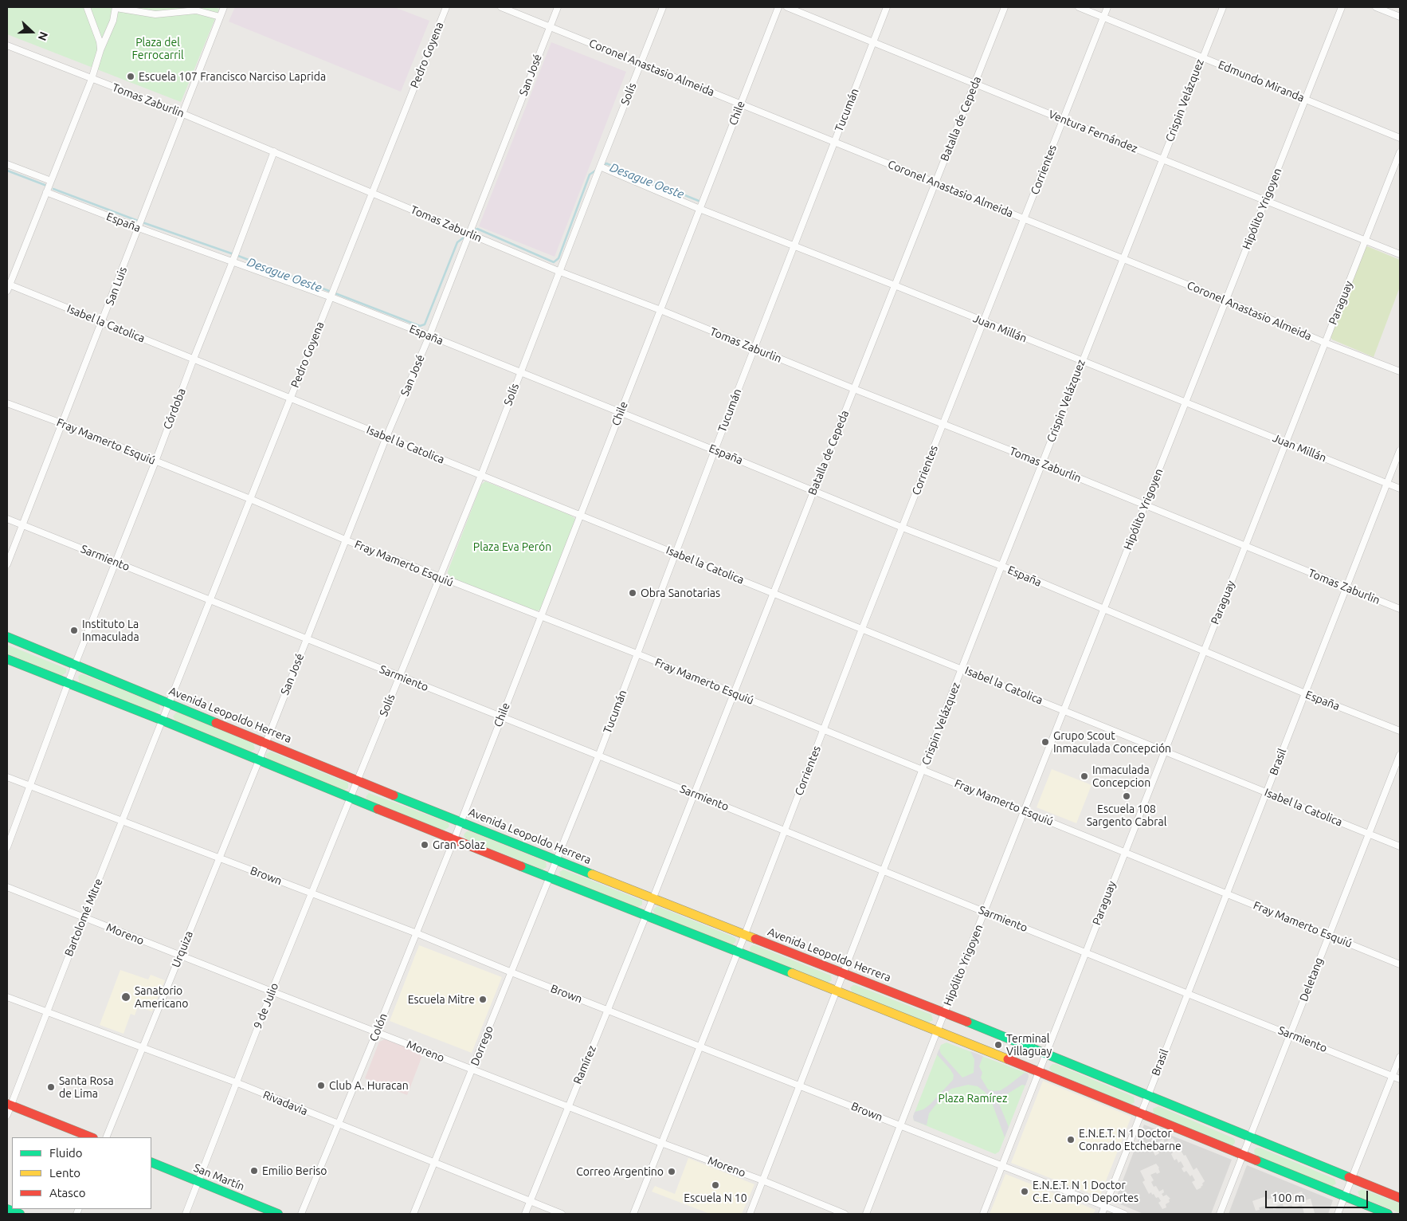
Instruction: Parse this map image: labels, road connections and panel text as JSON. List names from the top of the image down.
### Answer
{
  "streets": {
    "street": [
      "Pedro Goyena",
      "Coronel Anastasio Almeida",
      "San José",
      "Edmundo Miranda",
      "Solís",
      "Tomas Zaburlin",
      "Crispin Velázquez",
      "Tucumán",
      "Chile",
      "Batalla de Cepeda",
      "Ventura Fernández",
      "Corrientes",
      "Hipólito Yrigoyen",
      "España",
      "San Luis",
      "Paraguay",
      "Isabel la Catolica",
      "Juan Millán",
      "Córdoba",
      "Fray Mamerto Esquiú",
      "Sarmiento",
      "Avenida Leopoldo Herrera",
      "Brasil",
      "Brown",
      "Bartolomé Mitre",
      "Moreno",
      "Urquiza",
      "Deletang",
      "9 de Julio",
      "Colón",
      "Dorrego",
      "Ramírez",
      "Rivadavia",
      "San Martín"
    ]
  },
  "crossings": [
    ["Pedro Goyena", "Tomas Zaburlin"],
    ["Pedro Goyena", "España"],
    ["Pedro Goyena", "Isabel la Catolica"],
    ["Pedro Goyena", "Fray Mamerto Esquiú"],
    ["Pedro Goyena", "Sarmiento"],
    ["Pedro Goyena", "Avenida Leopoldo Herrera"],
    ["Pedro Goyena", "Bartolomé Mitre"],
    ["Coronel Anastasio Almeida", "San José"],
    ["Coronel Anastasio Almeida", "Solís"],
    ["Coronel Anastasio Almeida", "Crispin Velázquez"],
    ["Coronel Anastasio Almeida", "Tucumán"],
    ["Coronel Anastasio Almeida", "Chile"],
    ["Coronel Anastasio Almeida", "Batalla de Cepeda"],
    ["Coronel Anastasio Almeida", "Corrientes"],
    ["Coronel Anastasio Almeida", "Hipólito Yrigoyen"],
    ["Coronel Anastasio Almeida", "Paraguay"],
    ["San José", "Tomas Zaburlin"],
    ["San José", "España"],
    ["San José", "Isabel la Catolica"],
    ["San José", "Fray Mamerto Esquiú"],
    ["San José", "Sarmiento"],
    ["San José", "Avenida Leopoldo Herrera"],
    ["San José", "Urquiza"],
    ["Edmundo Miranda", "Crispin Velázquez"],
    ["Edmundo Miranda", "Corrientes"],
    ["Edmundo Miranda", "Hipólito Yrigoyen"],
    ["Solís", "Tomas Zaburlin"],
    ["Solís", "España"],
    ["Solís", "Isabel la Catolica"],
    ["Solís", "Juan Millán"],
    ["Solís", "Fray Mamerto Esquiú"],
    ["Solís", "Sarmiento"],
    ["Solís", "Avenida Leopoldo Herrera"],
    ["Solís", "9 de Julio"],
    ["Tomas Zaburlin", "Crispin Velázquez"],
    ["Tomas Zaburlin", "Tucumán"],
    ["Tomas Zaburlin", "Chile"],
    ["Tomas Zaburlin", "Batalla de Cepeda"],
    ["Tomas Zaburlin", "Corrientes"],
    ["Tomas Zaburlin", "Hipólito Yrigoyen"],
    ["Tomas Zaburlin", "San Luis"],
    ["Tomas Zaburlin", "Paraguay"],
    ["Tomas Zaburlin", "Córdoba"],
    ["Tomas Zaburlin", "Brasil"],
    ["Crispin Velázquez", "Ventura Fernández"],
    ["Crispin Velázquez", "España"],
    ["Crispin Velázquez", "Isabel la Catolica"],
    ["Crispin Velázquez", "Juan Millán"],
    ["Crispin Velázquez", "Fray Mamerto Esquiú"],
    ["Crispin Velázquez", "Sarmiento"],
    ["Crispin Velázquez", "Avenida Leopoldo Herrera"],
    ["Crispin Velázquez", "Brown"],
    ["Crispin Velázquez", "Moreno"],
    ["Tucumán", "Ventura Fernández"],
    ["Tucumán", "España"],
    ["Tucumán", "Isabel la Catolica"],
    ["Tucumán", "Juan Millán"],
    ["Tucumán", "Fray Mamerto Esquiú"],
    ["Tucumán", "Sarmiento"],
    ["Tucumán", "Avenida Leopoldo Herrera"],
    ["Tucumán", "Dorrego"],
    ["Chile", "España"],
    ["Chile", "Isabel la Catolica"],
    ["Chile", "Juan Millán"],
    ["Chile", "Fray Mamerto Esquiú"],
    ["Chile", "Sarmiento"],
    ["Chile", "Avenida Leopoldo Herrera"],
    ["Chile", "Colón"],
    ["Batalla de Cepeda", "Ventura Fernández"],
    ["Batalla de Cepeda", "España"],
    ["Batalla de Cepeda", "Isabel la Catolica"],
    ["Batalla de Cepeda", "Juan Millán"],
    ["Batalla de Cepeda", "Fray Mamerto Esquiú"],
    ["Batalla de Cepeda", "Sarmiento"],
    ["Batalla de Cepeda", "Avenida Leopoldo Herrera"],
    ["Batalla de Cepeda", "Ramírez"],
    ["Ventura Fernández", "Corrientes"],
    ["Ventura Fernández", "Hipólito Yrigoyen"],
    ["Ventura Fernández", "Paraguay"],
    ["Corrientes", "España"],
    ["Corrientes", "Isabel la Catolica"],
    ["Corrientes", "Juan Millán"],
    ["Corrientes", "Fray Mamerto Esquiú"],
    ["Corrientes", "Sarmiento"],
    ["Corrientes", "Avenida Leopoldo Herrera"],
    ["Corrientes", "Brown"],
    ["Corrientes", "Moreno"],
    ["Hipólito Yrigoyen", "España"],
    ["Hipólito Yrigoyen", "Isabel la Catolica"],
    ["Hipólito Yrigoyen", "Juan Millán"],
    ["Hipólito Yrigoyen", "Fray Mamerto Esquiú"],
    ["Hipólito Yrigoyen", "Sarmiento"],
    ["Hipólito Yrigoyen", "Avenida Leopoldo Herrera"],
    ["Hipólito Yrigoyen", "Brown"],
    ["España", "San Luis"],
    ["España", "Paraguay"],
    ["España", "Córdoba"],
    ["España", "Brasil"],
    ["San Luis", "Isabel la Catolica"],
    ["San Luis", "Fray Mamerto Esquiú"],
    ["San Luis", "Sarmiento"],
    ["Paraguay", "Isabel la Catolica"],
    ["Paraguay", "Juan Millán"],
    ["Paraguay", "Fray Mamerto Esquiú"],
    ["Paraguay", "Sarmiento"],
    ["Paraguay", "Avenida Leopoldo Herrera"],
    ["Isabel la Catolica", "Córdoba"],
    ["Isabel la Catolica", "Brasil"],
    ["Isabel la Catolica", "Deletang"],
    ["Juan Millán", "Brasil"],
    ["Córdoba", "Fray Mamerto Esquiú"],
    ["Córdoba", "Sarmiento"],
    ["Córdoba", "Avenida Leopoldo Herrera"],
    ["Córdoba", "Brown"],
    ["Fray Mamerto Esquiú", "Brasil"],
    ["Fray Mamerto Esquiú", "Deletang"],
    ["Sarmiento", "Brasil"],
    ["Sarmiento", "Deletang"],
    ["Avenida Leopoldo Herrera", "Brasil"],
    ["Avenida Leopoldo Herrera", "Deletang"],
    ["Brown", "Bartolomé Mitre"],
    ["Brown", "Urquiza"],
    ["Brown", "9 de Julio"],
    ["Brown", "Colón"],
    ["Brown", "Dorrego"],
    ["Brown", "Ramírez"],
    ["Bartolomé Mitre", "Moreno"],
    ["Bartolomé Mitre", "Rivadavia"],
    ["Moreno", "Urquiza"],
    ["Moreno", "9 de Julio"],
    ["Moreno", "Colón"],
    ["Moreno", "Dorrego"],
    ["Moreno", "Ramírez"],
    ["Urquiza", "Rivadavia"],
    ["9 de Julio", "Rivadavia"],
    ["9 de Julio", "San Martín"],
    ["Colón", "Rivadavia"],
    ["Dorrego", "Rivadavia"],
    ["Ramírez", "Rivadavia"]
  ],
  "water": ["Desague Oeste"],
  "parks": ["Plaza del Ferrocarril", "Plaza Eva Perón", "Plaza Ramírez"],
  "places": [
    "Escuela 107 Francisco Narciso Laprida",
    "Obra Sanotarias",
    "Instituto La Inmaculada",
    "Grupo Scout Inmaculada Concepción",
    "Inmaculada Concepcion",
    "Escuela 108 Sargento Cabral",
    "Gran Solaz",
    "Sanatorio Americano",
    "Escuela Mitre",
    "Terminal Villaguay",
    "Club A. Huracan",
    "Santa Rosa de Lima",
    "E.N.E.T. N 1 Doctor Conrado Etchebarne",
    "Emilio Beriso",
    "Correo Argentino",
    "Escuela N 10",
    "E.N.E.T. N 1 Doctor C.E. Campo Deportes"
  ],
  "legend": ["Fluido", "Lento", "Atasco"],
  "scale_bar": "100 m",
  "north": "right"
}
